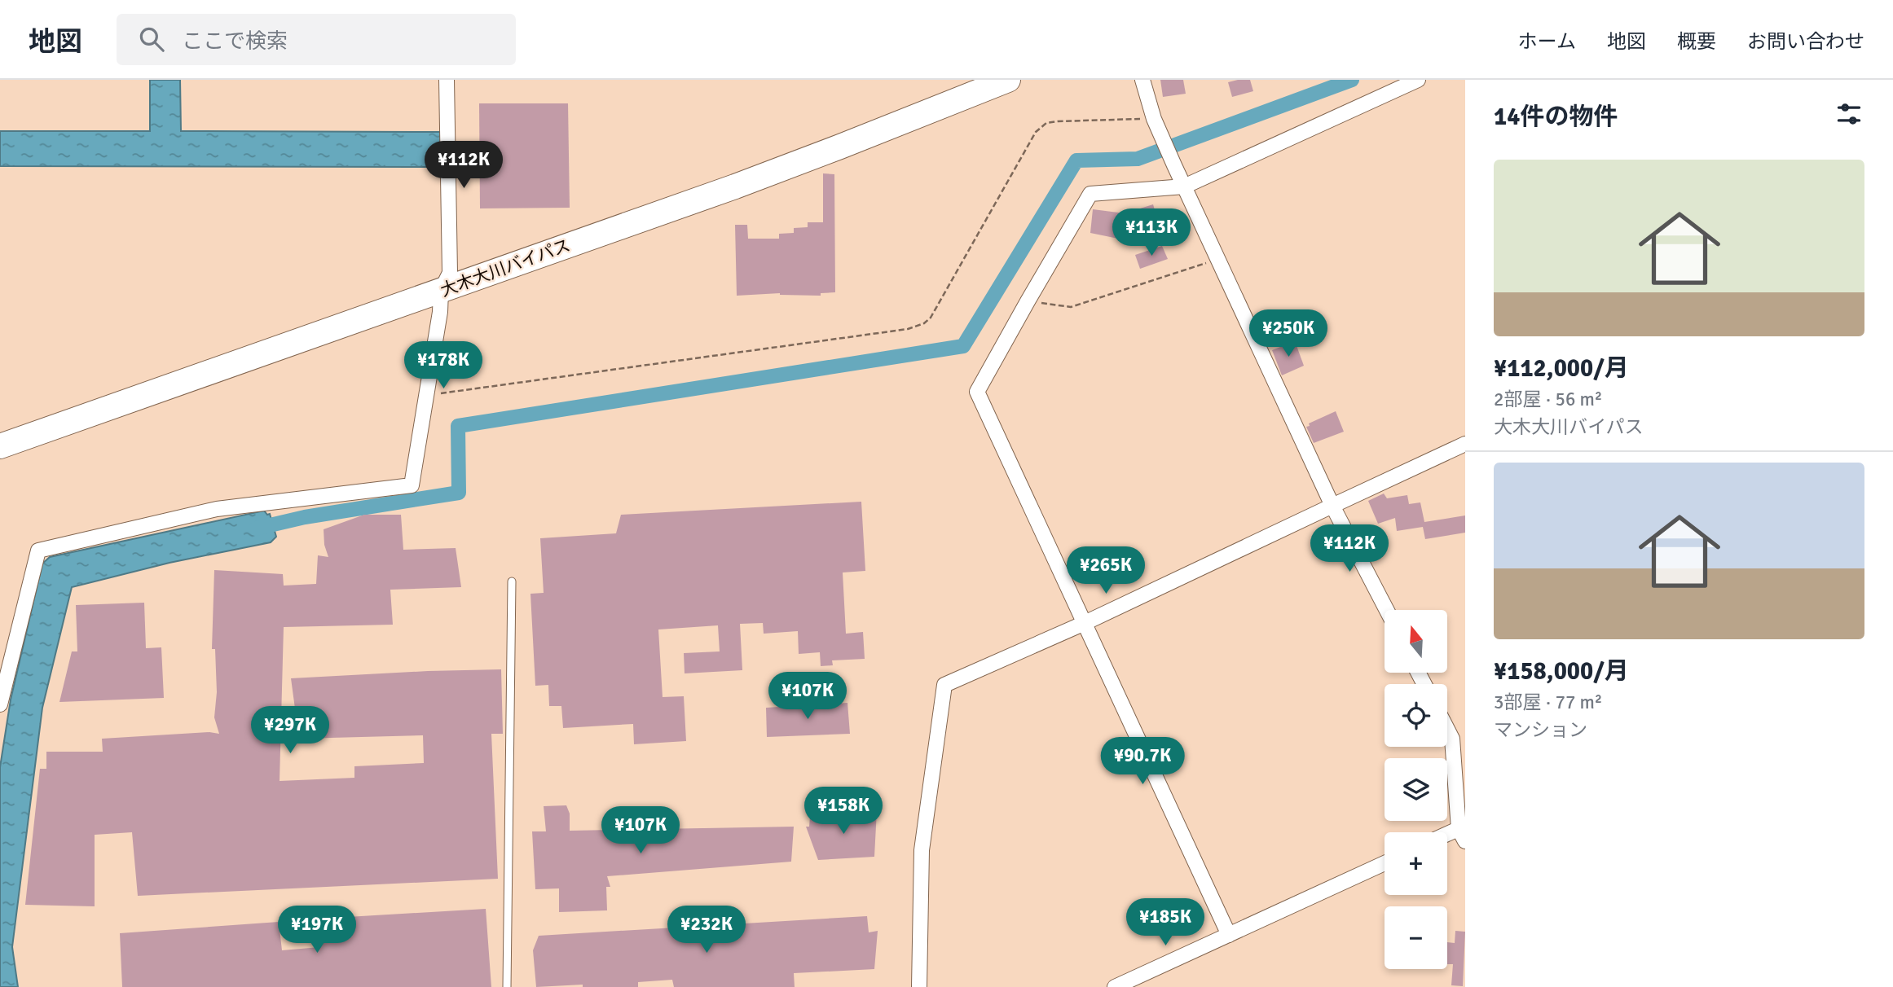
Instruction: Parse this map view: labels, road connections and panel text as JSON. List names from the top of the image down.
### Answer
{
  "streets": {
    "highway": ["大木大川バイパス"]
  },
  "north": "top",
  "page": {
    "header": "地図",
    "search": "ここで検索",
    "nav": [
      "ホーム",
      "地図",
      "概要",
      "お問い合わせ"
    ],
    "heading": "14件の物件",
    "price": [
      "¥112K",
      "¥113K",
      "¥250K",
      "¥178K",
      "¥112K",
      "¥265K",
      "¥107K",
      "¥297K",
      "¥90.7K",
      "¥158K",
      "¥107K",
      "¥185K",
      "¥197K",
      "¥232K"
    ],
    "list": [
      {
        "name": "¥112,000/月",
        "note": "2部屋 · 56 m² · 大木大川バイパス"
      },
      {
        "name": "¥158,000/月",
        "note": "3部屋 · 77 m² · マンション"
      }
    ],
    "map_buttons": ["+", "−"]
  }
}
